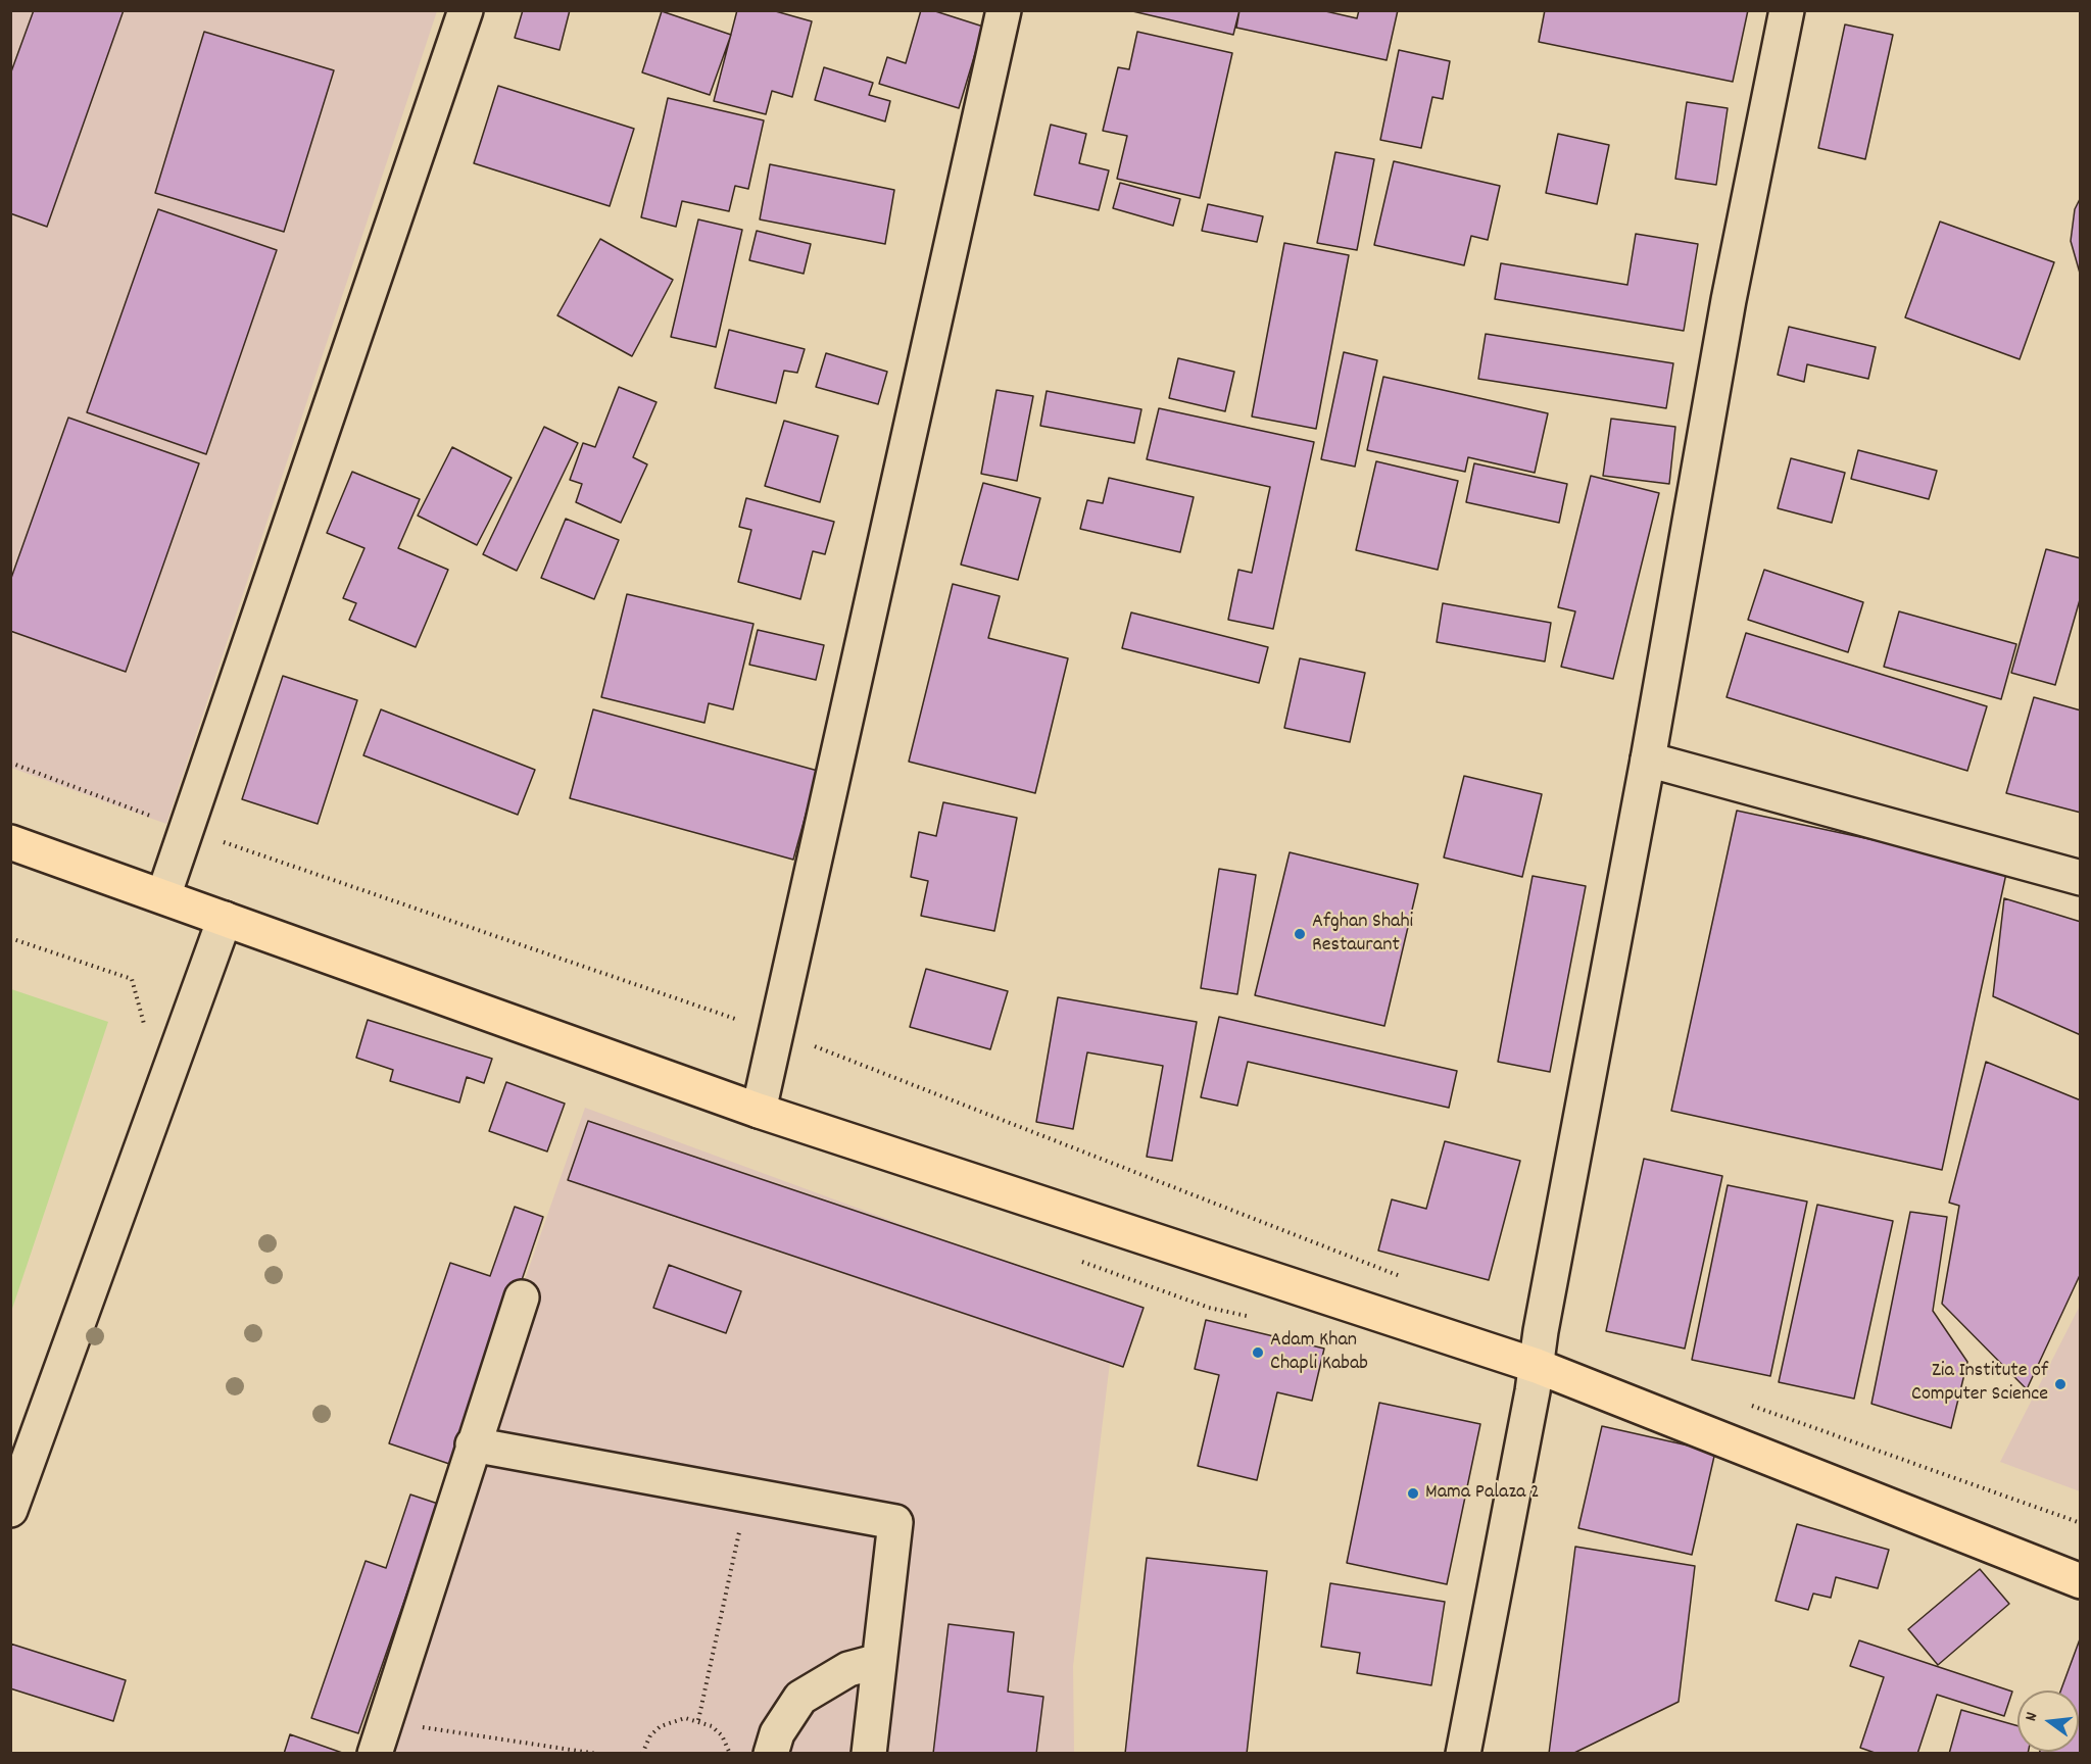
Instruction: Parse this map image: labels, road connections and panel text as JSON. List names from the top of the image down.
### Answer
{
  "places": [
    "Afghan Shahi Restaurant",
    "Adam Khan Chapli Kabab",
    "Zia Institute of Computer Science",
    "Mama Palaza 2"
  ],
  "north": "left"
}
